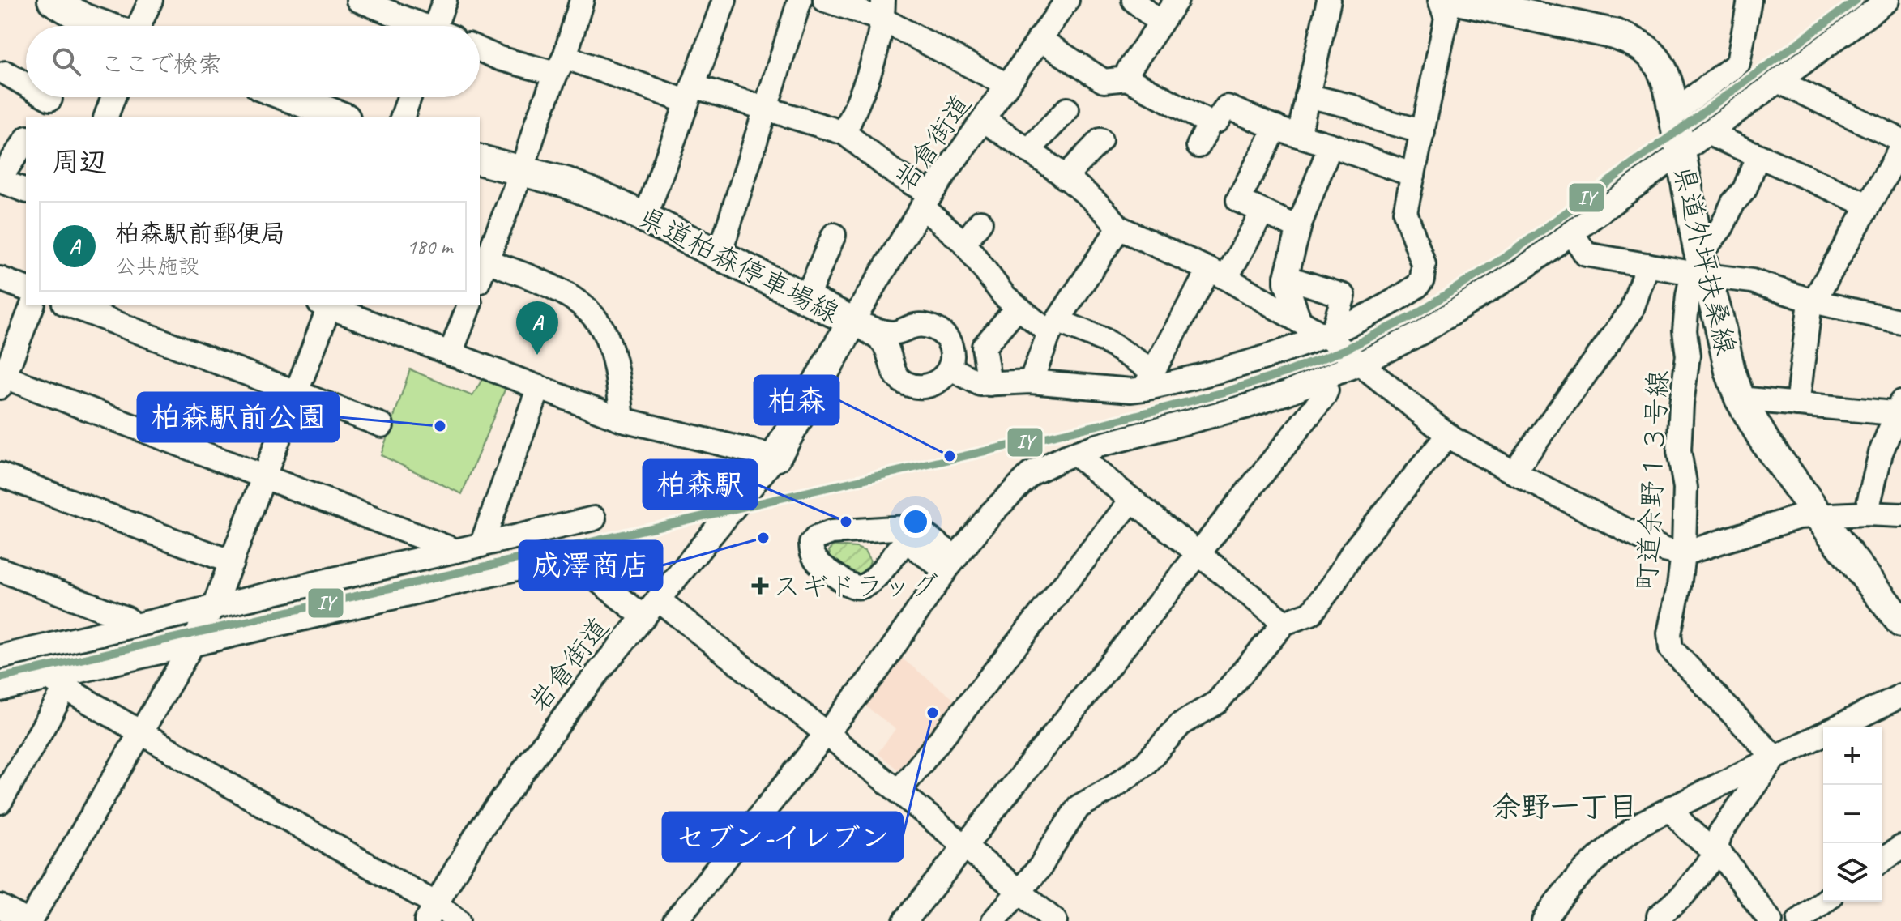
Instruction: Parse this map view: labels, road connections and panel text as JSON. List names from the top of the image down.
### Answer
{
  "streets": {
    "main road": ["県道外坪扶桑線", "県道柏森停車場線"],
    "street": ["岩倉街道", "町道余野１３号線"]
  },
  "crossings": [
    ["岩倉街道", "県道柏森停車場線"],
    ["県道外坪扶桑線", "町道余野１３号線"]
  ],
  "districts": ["余野一丁目"],
  "places": {
    "other": [
      "柏森駅前公園",
      "柏森",
      "柏森駅",
      "成澤商店",
      "セブン-イレブン"
    ],
    "health": ["スギドラッグ"]
  },
  "lines": ["transit line IY"],
  "page": {
    "search": "ここで検索",
    "heading": "周辺",
    "list": [
      {
        "mark": "A",
        "name": "柏森駅前郵便局",
        "note": "公共施設",
        "value": "180 m"
      }
    ],
    "pins": "A",
    "map_buttons": ["+", "−"]
  }
}
